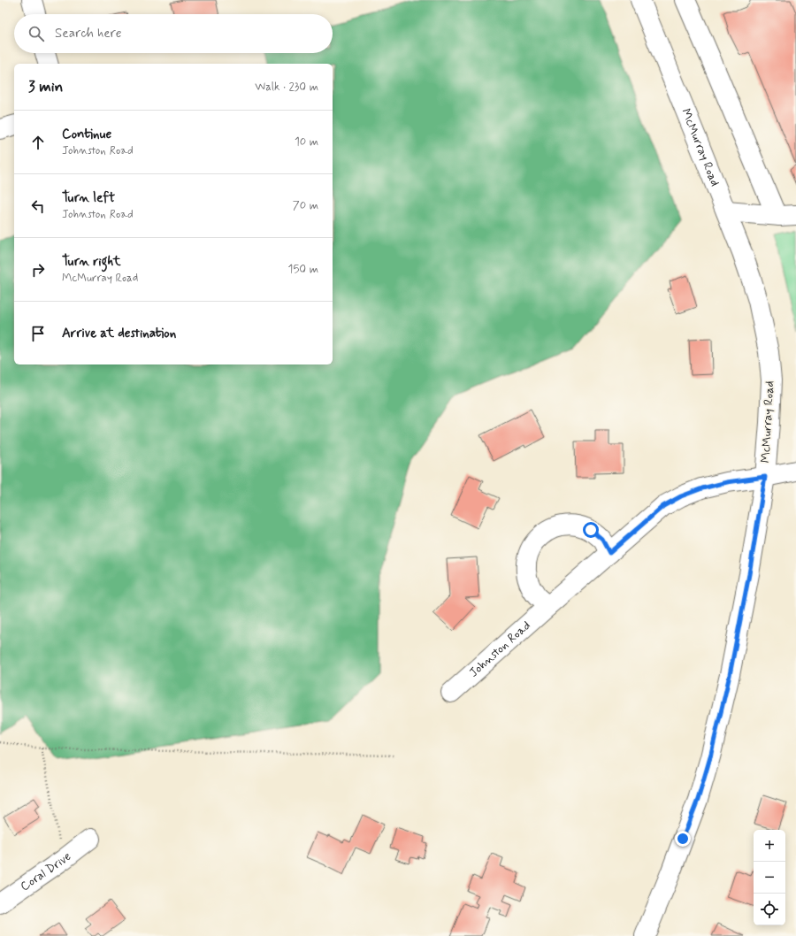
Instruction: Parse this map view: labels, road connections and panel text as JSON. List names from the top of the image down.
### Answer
{
  "streets": {
    "main road": ["McMurray Road", "Johnston Road", "Coral Drive"]
  },
  "crossings": [
    ["McMurray Road", "Johnston Road"]
  ],
  "page": {
    "search": "Search here",
    "heading": ["3 min", "Walk · 230 m"],
    "list": [
      ["Continue", "Johnston Road", "10 m"],
      ["Turn left", "Johnston Road", "70 m"],
      ["Turn right", "McMurray Road", "150 m"],
      "Arrive at destination"
    ],
    "map_buttons": ["+", "−"]
  }
}
